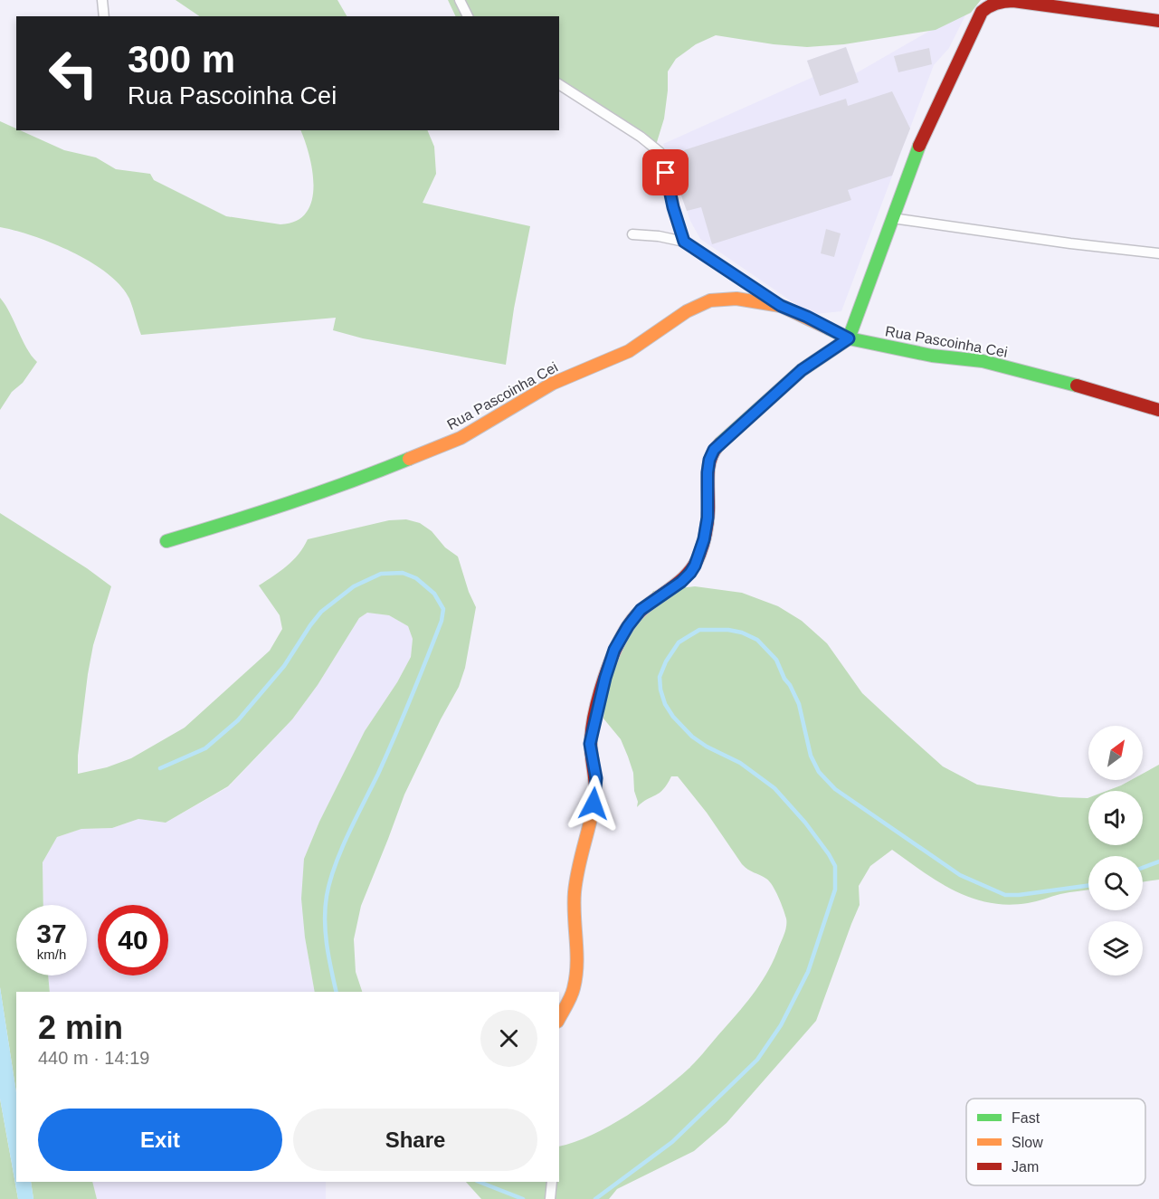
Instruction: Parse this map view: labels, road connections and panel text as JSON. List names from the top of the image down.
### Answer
{
  "streets": {
    "street": ["Rua Pascoinha Cei"]
  },
  "legend": ["Fast", "Slow", "Jam"],
  "north": "top right",
  "page": {
    "turn": ["300 m", "Rua Pascoinha Cei"],
    "speed": "37 km/h",
    "limit": "40",
    "heading": ["2 min", "440 m · 14:19"],
    "buttons": ["Exit", "Share"]
  }
}
